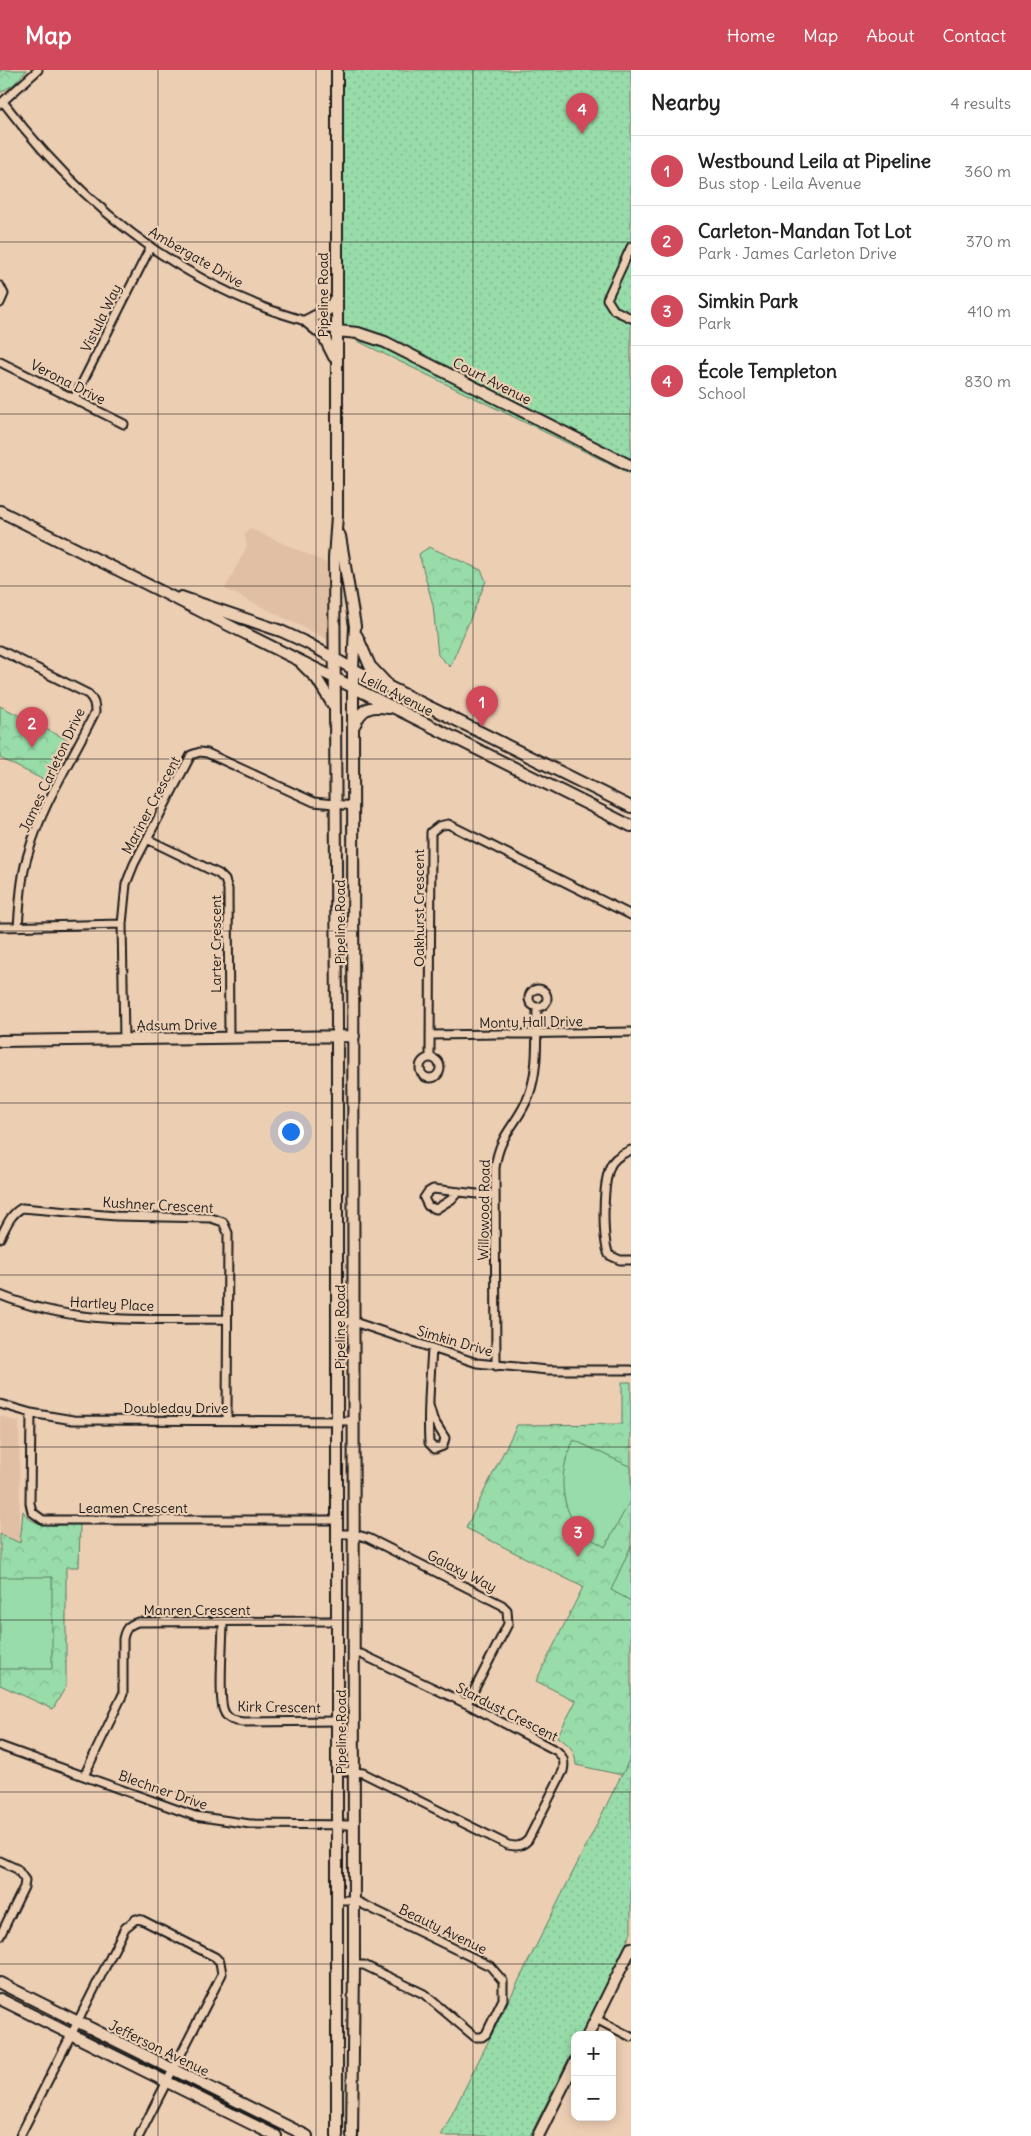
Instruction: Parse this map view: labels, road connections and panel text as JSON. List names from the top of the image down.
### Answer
{
  "streets": {
    "street": [
      "Ambergate Drive",
      "Pipeline Road",
      "Vistula Way",
      "Court Avenue",
      "Verona Drive",
      "Leila Avenue",
      "James Carleton Drive",
      "Mariner Crescent",
      "Oakhurst Crescent",
      "Larter Crescent",
      "Monty Hall Drive",
      "Adsum Drive",
      "Kushner Crescent",
      "Willowood Road",
      "Hartley Place",
      "Simkin Drive",
      "Doubleday Drive",
      "Leamen Crescent",
      "Galaxy Way",
      "Manren Crescent",
      "Kirk Crescent",
      "Stardust Crescent",
      "Blechner Drive",
      "Beauty Avenue",
      "Jefferson Avenue"
    ]
  },
  "crossings": [
    ["Ambergate Drive", "Pipeline Road"],
    ["Ambergate Drive", "Vistula Way"],
    ["Ambergate Drive", "Court Avenue"],
    ["Pipeline Road", "Court Avenue"],
    ["Pipeline Road", "Leila Avenue"],
    ["Pipeline Road", "Mariner Crescent"],
    ["Pipeline Road", "Adsum Drive"],
    ["Pipeline Road", "Simkin Drive"],
    ["Pipeline Road", "Doubleday Drive"],
    ["Pipeline Road", "Leamen Crescent"],
    ["Pipeline Road", "Galaxy Way"],
    ["Pipeline Road", "Manren Crescent"],
    ["Pipeline Road", "Kirk Crescent"],
    ["Pipeline Road", "Stardust Crescent"],
    ["Pipeline Road", "Blechner Drive"],
    ["Pipeline Road", "Beauty Avenue"],
    ["Vistula Way", "Verona Drive"],
    ["Mariner Crescent", "Larter Crescent"],
    ["Mariner Crescent", "Adsum Drive"],
    ["Oakhurst Crescent", "Monty Hall Drive"],
    ["Larter Crescent", "Adsum Drive"],
    ["Monty Hall Drive", "Willowood Road"],
    ["Kushner Crescent", "Hartley Place"],
    ["Kushner Crescent", "Doubleday Drive"],
    ["Willowood Road", "Simkin Drive"],
    ["Doubleday Drive", "Leamen Crescent"],
    ["Galaxy Way", "Stardust Crescent"],
    ["Manren Crescent", "Kirk Crescent"],
    ["Manren Crescent", "Blechner Drive"]
  ],
  "page": {
    "header": "Map",
    "nav": [
      "Home",
      "Map",
      "About",
      "Contact"
    ],
    "heading": ["Nearby", "4 results"],
    "pins": [
      "4",
      "1",
      "2",
      "3"
    ],
    "list": [
      {
        "mark": "1",
        "name": "Westbound Leila at Pipeline",
        "note": "Bus stop · Leila Avenue",
        "value": "360 m"
      },
      {
        "mark": "2",
        "name": "Carleton-Mandan Tot Lot",
        "note": "Park · James Carleton Drive",
        "value": "370 m"
      },
      {
        "mark": "3",
        "name": "Simkin Park",
        "note": "Park",
        "value": "410 m"
      },
      {
        "mark": "4",
        "name": "École Templeton",
        "note": "School",
        "value": "830 m"
      }
    ],
    "map_buttons": ["+", "−"]
  }
}
